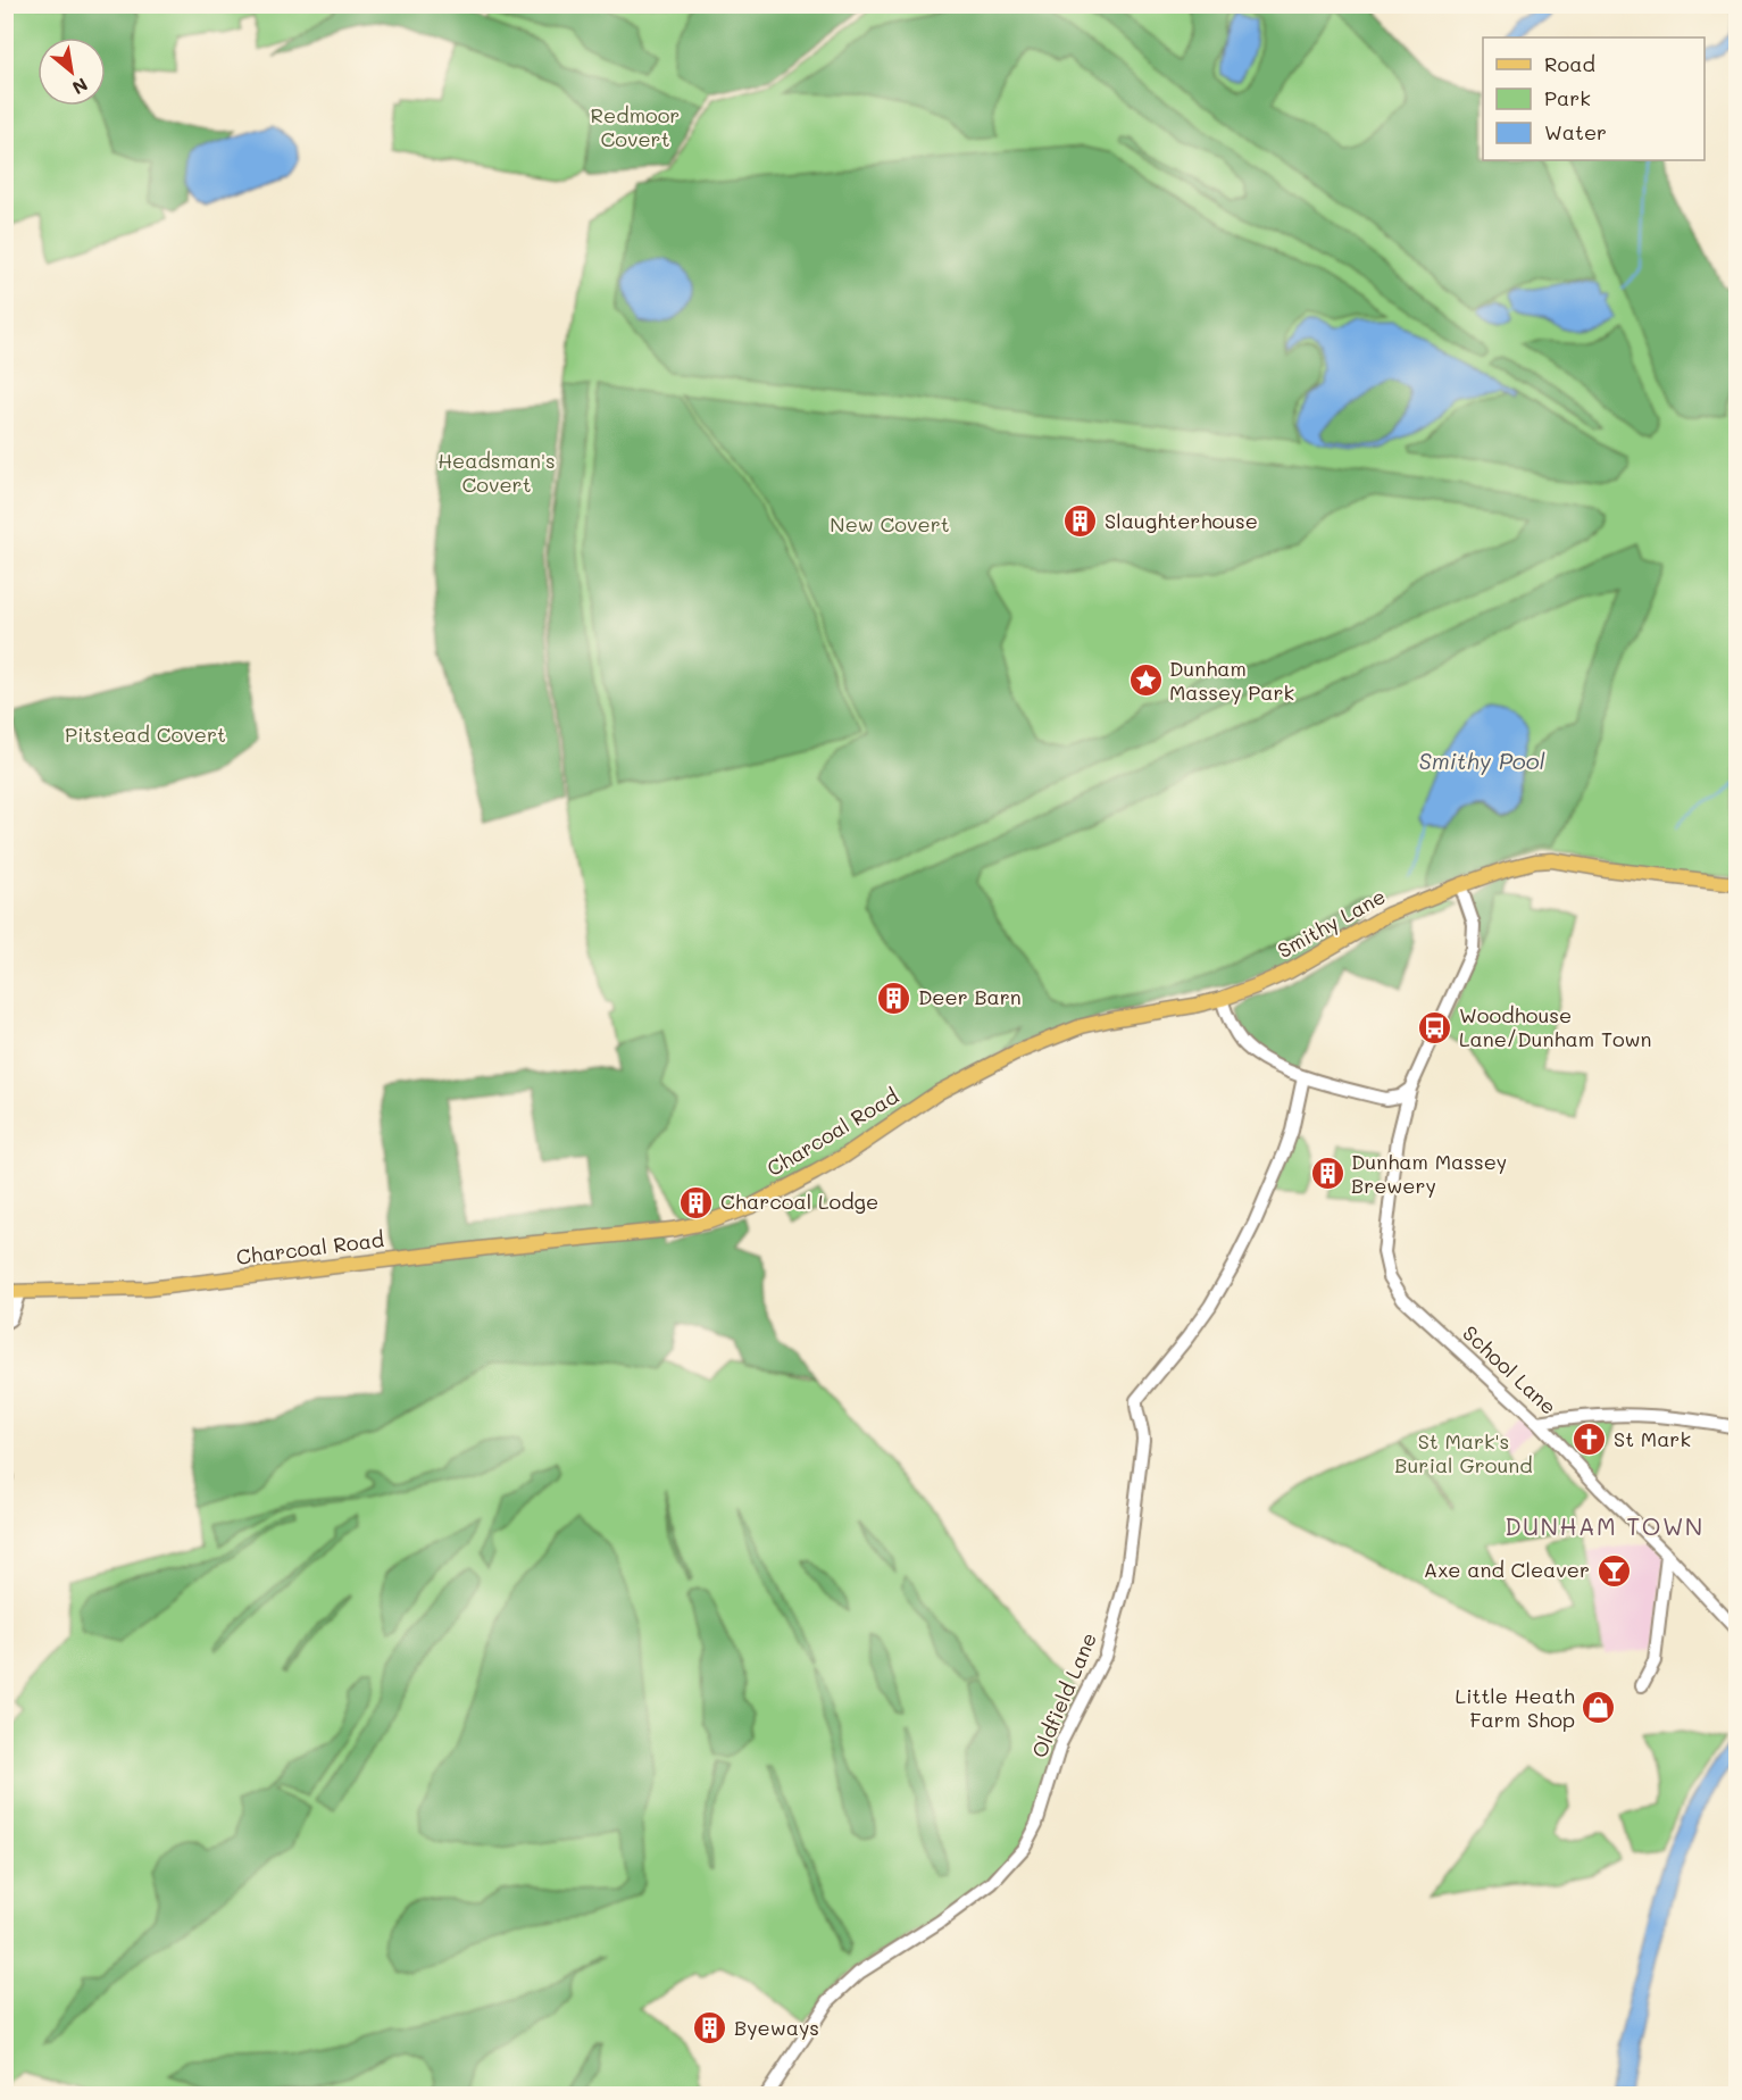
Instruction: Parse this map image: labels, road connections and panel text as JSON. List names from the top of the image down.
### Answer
{
  "streets": {
    "main road": ["Smithy Lane", "Charcoal Road"],
    "street": ["School Lane", "Oldfield Lane"]
  },
  "crossings": [
    ["Smithy Lane", "Charcoal Road"],
    ["Smithy Lane", "School Lane"]
  ],
  "districts": ["DUNHAM TOWN"],
  "water": ["Smithy Pool"],
  "parks": [
    "Redmoor Covert",
    "Headsman's Covert",
    "New Covert",
    "Pitstead Covert",
    "St Mark's Burial Ground"
  ],
  "places": {
    "building": [
      "Slaughterhouse",
      "Deer Barn",
      "Dunham Massey Brewery",
      "Charcoal Lodge",
      "Byeways"
    ],
    "place": ["Dunham Massey Park"],
    "bus stop": ["Woodhouse Lane/Dunham Town"],
    "church": ["St Mark"],
    "bar": ["Axe and Cleaver"],
    "shop": ["Little Heath Farm Shop"]
  },
  "legend": ["Road", "Park", "Water"],
  "north": "bottom right"
}
